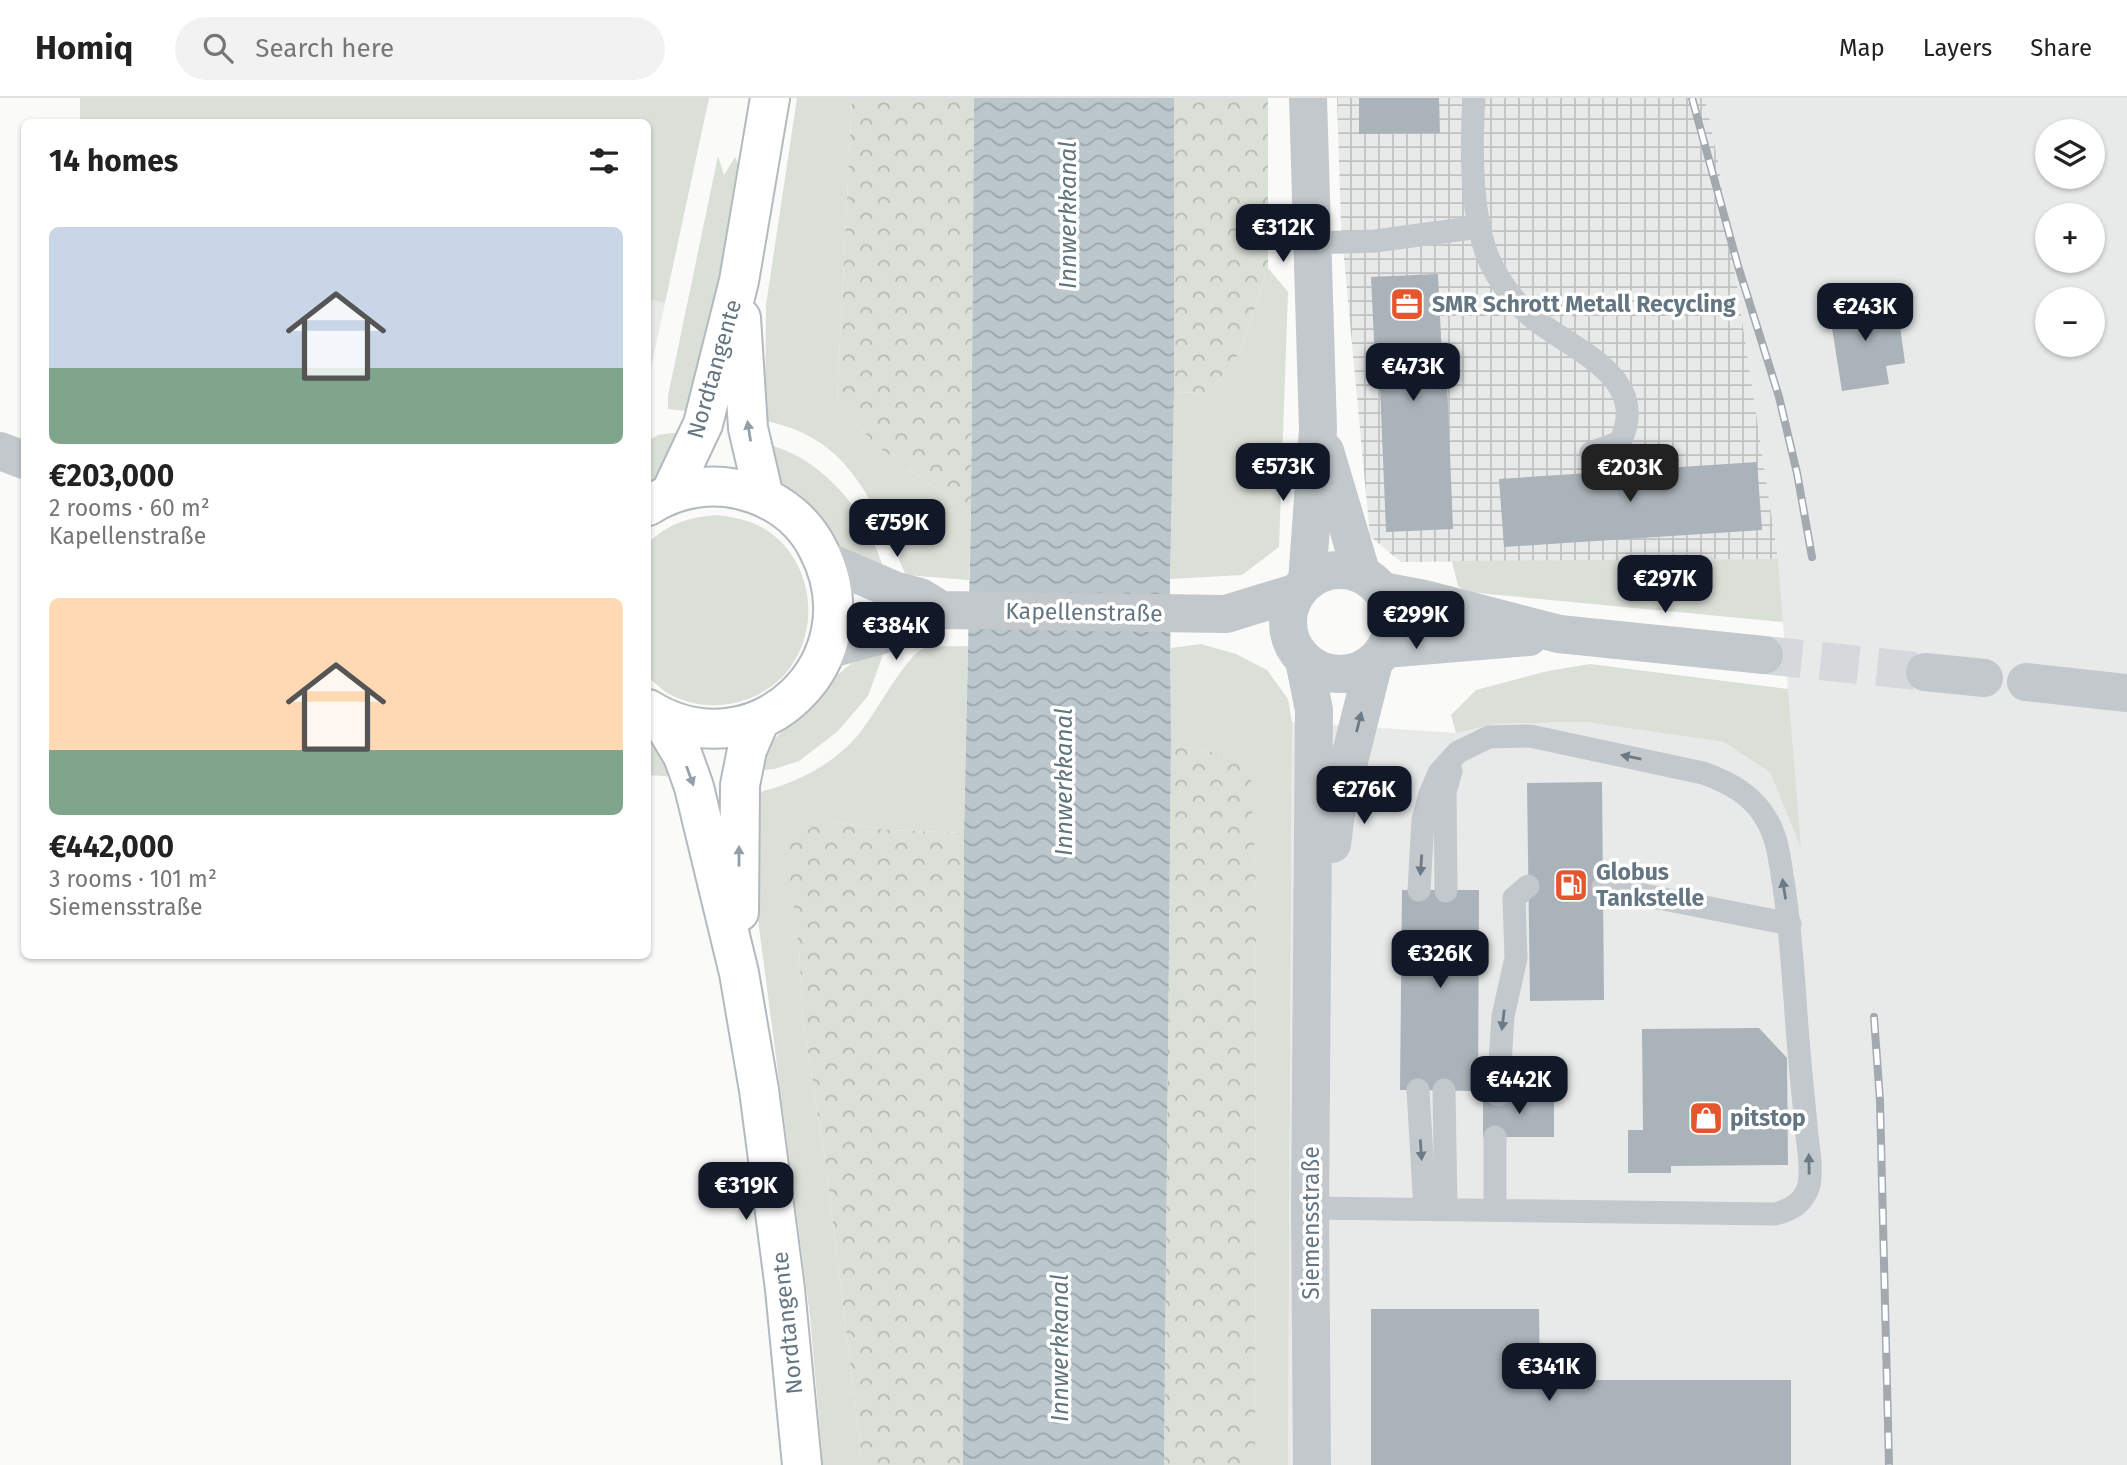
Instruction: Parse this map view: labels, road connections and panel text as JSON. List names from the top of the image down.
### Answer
{
  "streets": {
    "main road": ["Nordtangente"],
    "street": ["Kapellenstraße", "Siemensstraße"]
  },
  "crossings": [
    ["Nordtangente", "Kapellenstraße"],
    ["Kapellenstraße", "Siemensstraße"]
  ],
  "water": ["Innwerkkanal"],
  "places": {
    "office": ["SMR Schrott Metall Recycling"],
    "fuel station": ["Globus Tankstelle"],
    "shop": ["pitstop"]
  },
  "page": {
    "header": "Homiq",
    "search": "Search here",
    "nav": ["Map", "Layers", "Share"],
    "map_buttons": ["+", "−"],
    "heading": "14 homes",
    "list": [
      {
        "name": "€203,000",
        "note": "2 rooms · 60 m² · Kapellenstraße"
      },
      {
        "name": "€442,000",
        "note": "3 rooms · 101 m² · Siemensstraße"
      }
    ],
    "price": [
      "€312K",
      "€243K",
      "€473K",
      "€573K",
      "€203K",
      "€759K",
      "€297K",
      "€299K",
      "€384K",
      "€276K",
      "€326K",
      "€442K",
      "€319K",
      "€341K"
    ]
  }
}
